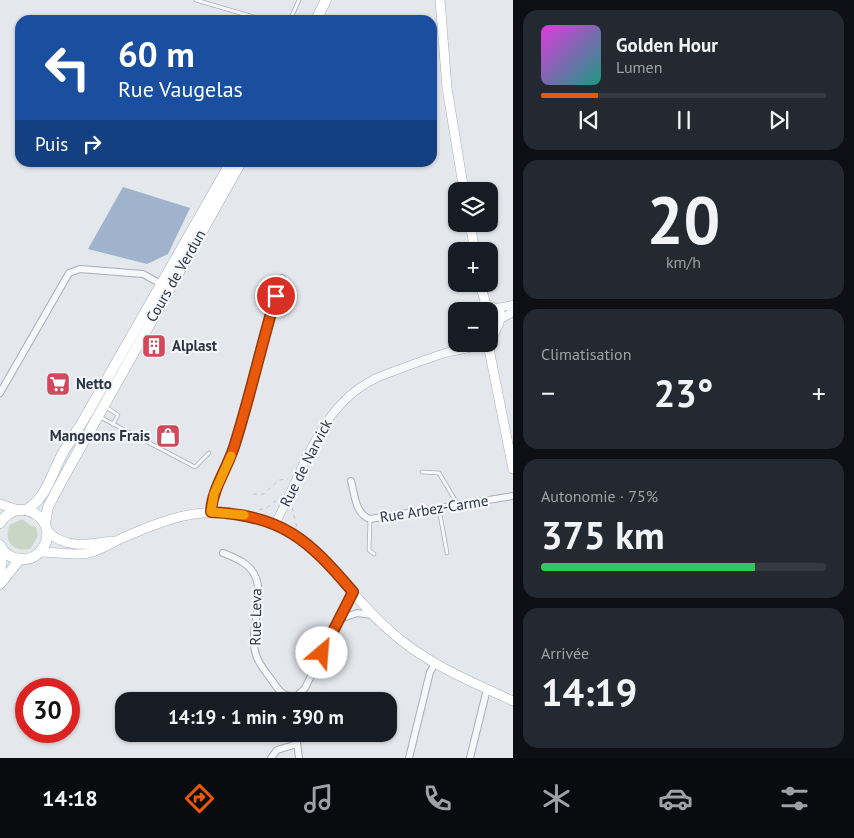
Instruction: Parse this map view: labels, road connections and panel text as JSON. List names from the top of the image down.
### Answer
{
  "streets": {
    "main road": ["Cours de Verdun"],
    "street": ["Rue de Narvick", "Rue Arbez-Carme", "Rue Leva"]
  },
  "places": {
    "building": ["Alplast"],
    "supermarket": ["Netto"],
    "shop": ["Mangeons Frais"]
  },
  "page": {
    "turn": ["60 m", "Rue Vaugelas"],
    "song": ["Golden Hour", "Lumen"],
    "then": "Puis",
    "tile": [
      ["20", "km/h"],
      "Climatisation",
      ["Autonomie · 75%", "375 km"],
      ["Arrivée", "14:19"]
    ],
    "map_buttons": ["+", "−"],
    "heat": ["−", "23°", "+"],
    "limit": "30",
    "trip": "14:19 · 1 min · 390 m",
    "tabs": "14:18"
  }
}
